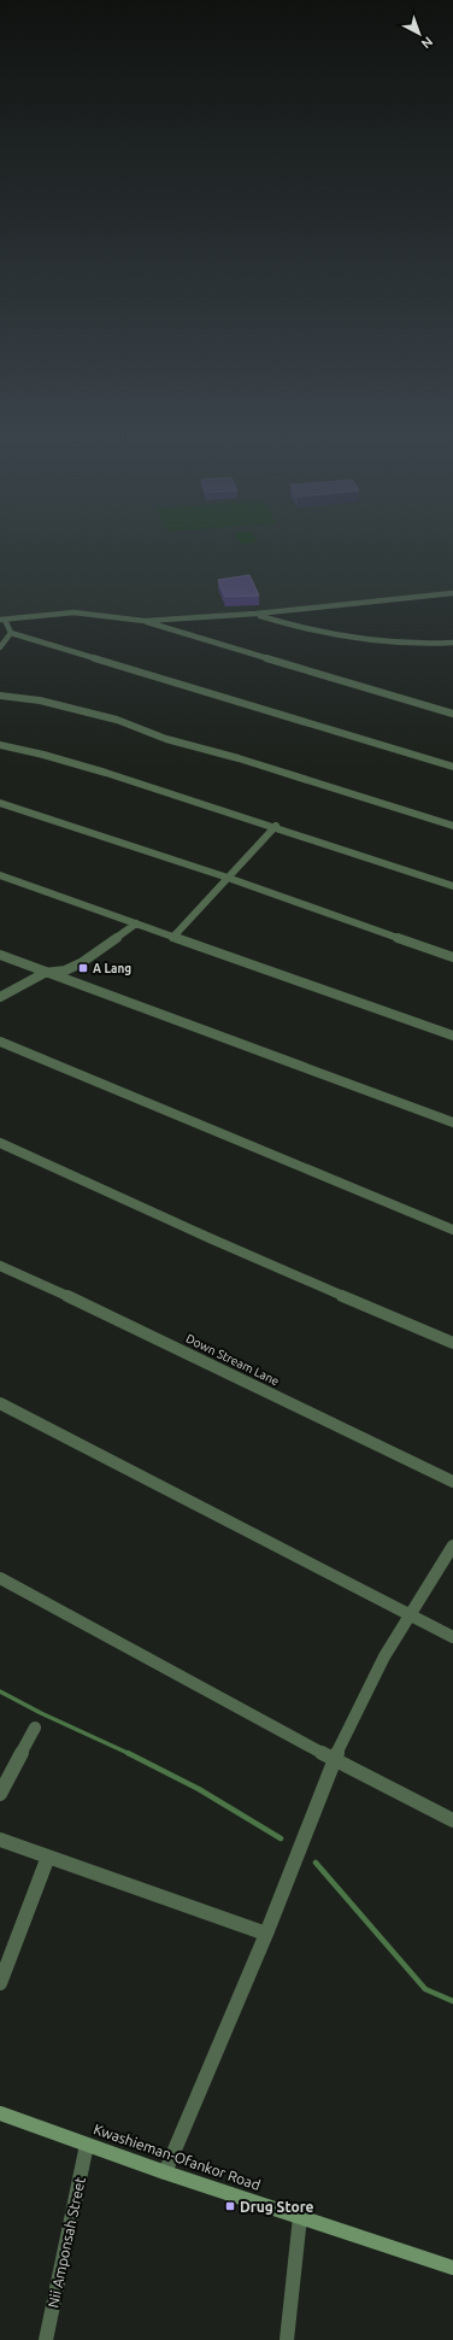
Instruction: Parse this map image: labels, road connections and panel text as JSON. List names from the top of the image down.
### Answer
{
  "streets": {
    "main road": ["Kwashieman-Ofankor Road"],
    "street": ["Down Stream Lane", "Nii Amponsah Street"]
  },
  "crossings": [
    ["Kwashieman-Ofankor Road", "Nii Amponsah Street"]
  ],
  "places": {
    "transit": ["A Lang", "Drug Store"]
  },
  "north": "bottom right"
}
